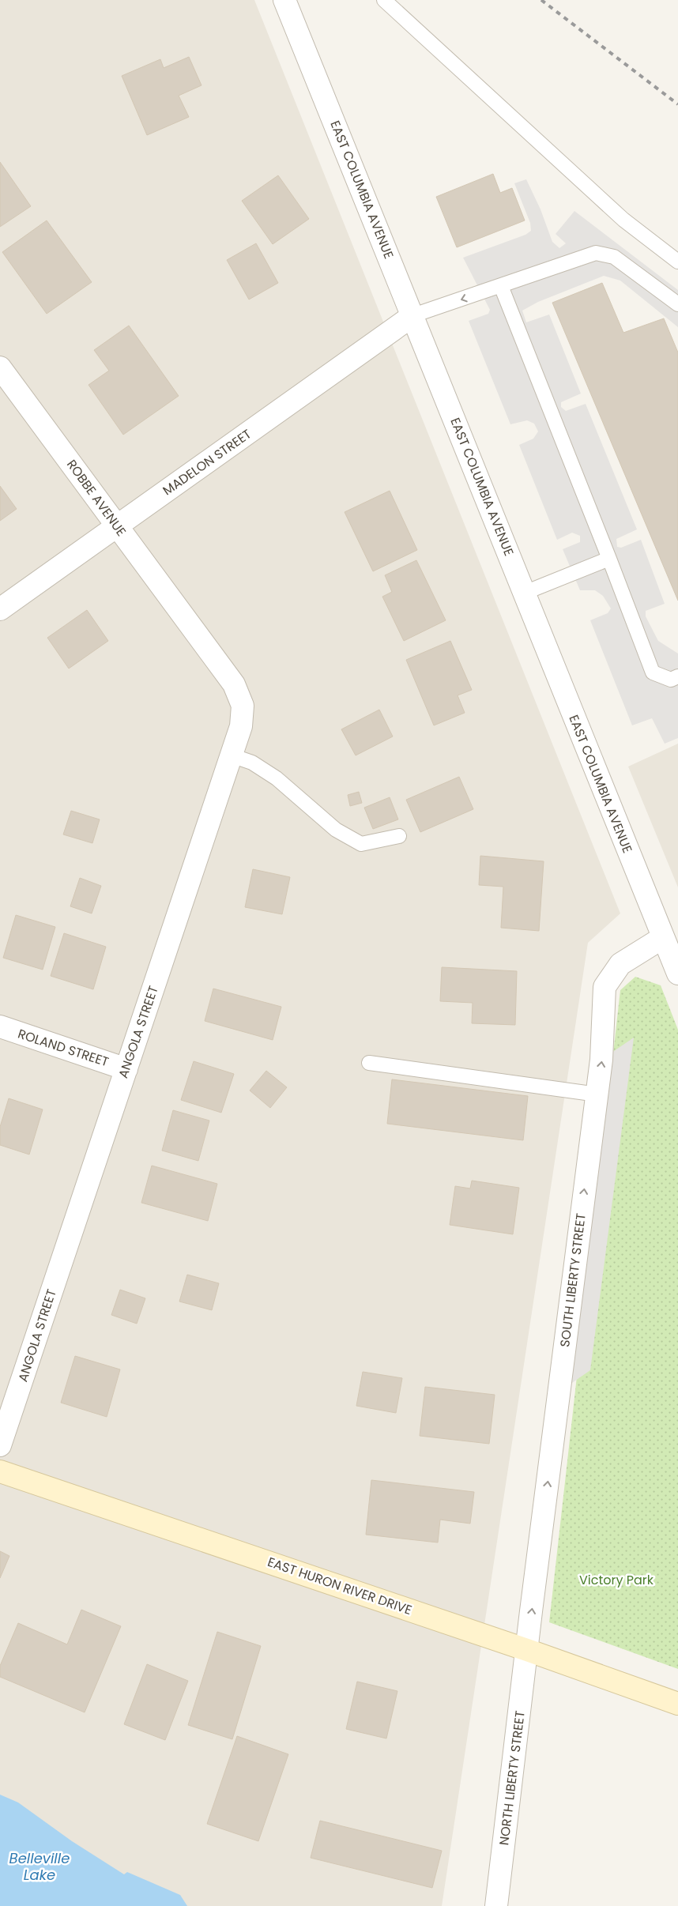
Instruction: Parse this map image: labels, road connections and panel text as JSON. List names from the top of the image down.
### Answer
{
  "streets": {
    "main road": ["EAST HURON RIVER DRIVE"],
    "street": [
      "EAST COLUMBIA AVENUE",
      "MADELON STREET",
      "ROBBE AVENUE",
      "ANGOLA STREET",
      "ROLAND STREET",
      "SOUTH LIBERTY STREET",
      "NORTH LIBERTY STREET"
    ]
  },
  "crossings": [
    ["EAST COLUMBIA AVENUE", "MADELON STREET"],
    ["EAST COLUMBIA AVENUE", "SOUTH LIBERTY STREET"],
    ["MADELON STREET", "ROBBE AVENUE"],
    ["ROBBE AVENUE", "ANGOLA STREET"],
    ["ANGOLA STREET", "ROLAND STREET"],
    ["SOUTH LIBERTY STREET", "EAST HURON RIVER DRIVE"],
    ["SOUTH LIBERTY STREET", "NORTH LIBERTY STREET"],
    ["EAST HURON RIVER DRIVE", "NORTH LIBERTY STREET"]
  ],
  "one_way": ["SOUTH LIBERTY STREET"],
  "water": ["Belleville Lake"],
  "parks": ["Victory Park"]
}
